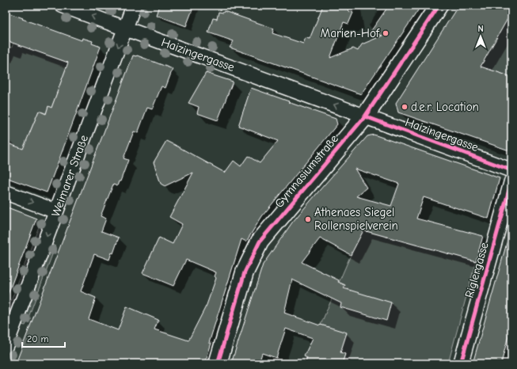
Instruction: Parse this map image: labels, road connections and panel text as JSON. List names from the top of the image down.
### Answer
{
  "streets": {
    "street": [
      "Haizingergasse",
      "Gymnasiumstraße",
      "Weimarer Straße",
      "Riglergasse"
    ]
  },
  "crossings": [
    ["Haizingergasse", "Gymnasiumstraße"],
    ["Haizingergasse", "Weimarer Straße"]
  ],
  "one_way": ["Haizingergasse", "Weimarer Straße"],
  "places": ["Marien-Hof", "d.e.r. Location", "Athenaes Siegel Rollenspielverein"],
  "scale_bar": "20 m",
  "north": "top"
}
